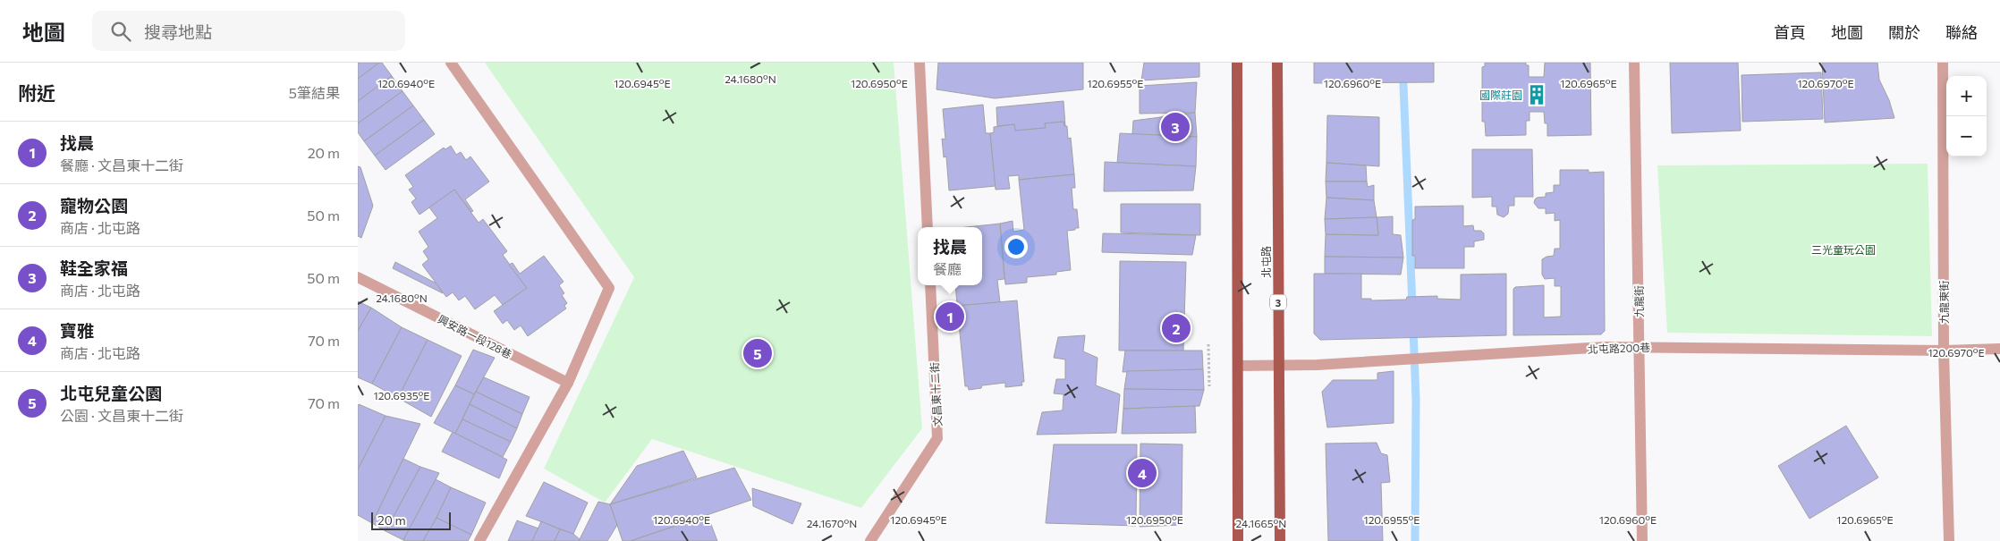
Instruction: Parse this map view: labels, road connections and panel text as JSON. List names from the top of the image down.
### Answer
{
  "streets": {
    "main road": ["北屯路", "3"],
    "street": [
      "九龍街",
      "九龍東街",
      "興安路一段128巷",
      "北屯路200巷",
      "文昌東十二街"
    ]
  },
  "crossings": [
    ["北屯路", "北屯路200巷"],
    ["九龍街", "北屯路200巷"],
    ["九龍東街", "北屯路200巷"]
  ],
  "parks": ["三光童玩公園"],
  "places": {
    "building": ["國際莊園"]
  },
  "scale_bar": "20 m",
  "page": {
    "header": "地圖",
    "search": "搜尋地點",
    "nav": [
      "首頁",
      "地圖",
      "關於",
      "聯絡"
    ],
    "heading": ["附近", "5筆結果"],
    "map_buttons": ["+", "−"],
    "pins": [
      "3",
      "1",
      "2",
      "5",
      "4"
    ],
    "list": [
      {
        "mark": "1",
        "name": "找晨",
        "note": "餐廳 · 文昌東十二街",
        "value": "20 m"
      },
      {
        "mark": "2",
        "name": "寵物公園",
        "note": "商店 · 北屯路",
        "value": "50 m"
      },
      {
        "mark": "3",
        "name": "鞋全家福",
        "note": "商店 · 北屯路",
        "value": "50 m"
      },
      {
        "mark": "4",
        "name": "寶雅",
        "note": "商店 · 北屯路",
        "value": "70 m"
      },
      {
        "mark": "5",
        "name": "北屯兒童公園",
        "note": "公園 · 文昌東十二街",
        "value": "70 m"
      }
    ],
    "popup": ["找晨", "餐廳"],
    "scale": "20 m"
  },
  "coordinates": [
    "24.1680°N",
    "120.6940°E",
    "120.6945°E",
    "120.6950°E",
    "120.6955°E",
    "120.6960°E",
    "120.6965°E",
    "120.6970°E",
    "120.6935°E",
    "24.1670°N",
    "24.1665°N"
  ]
}
